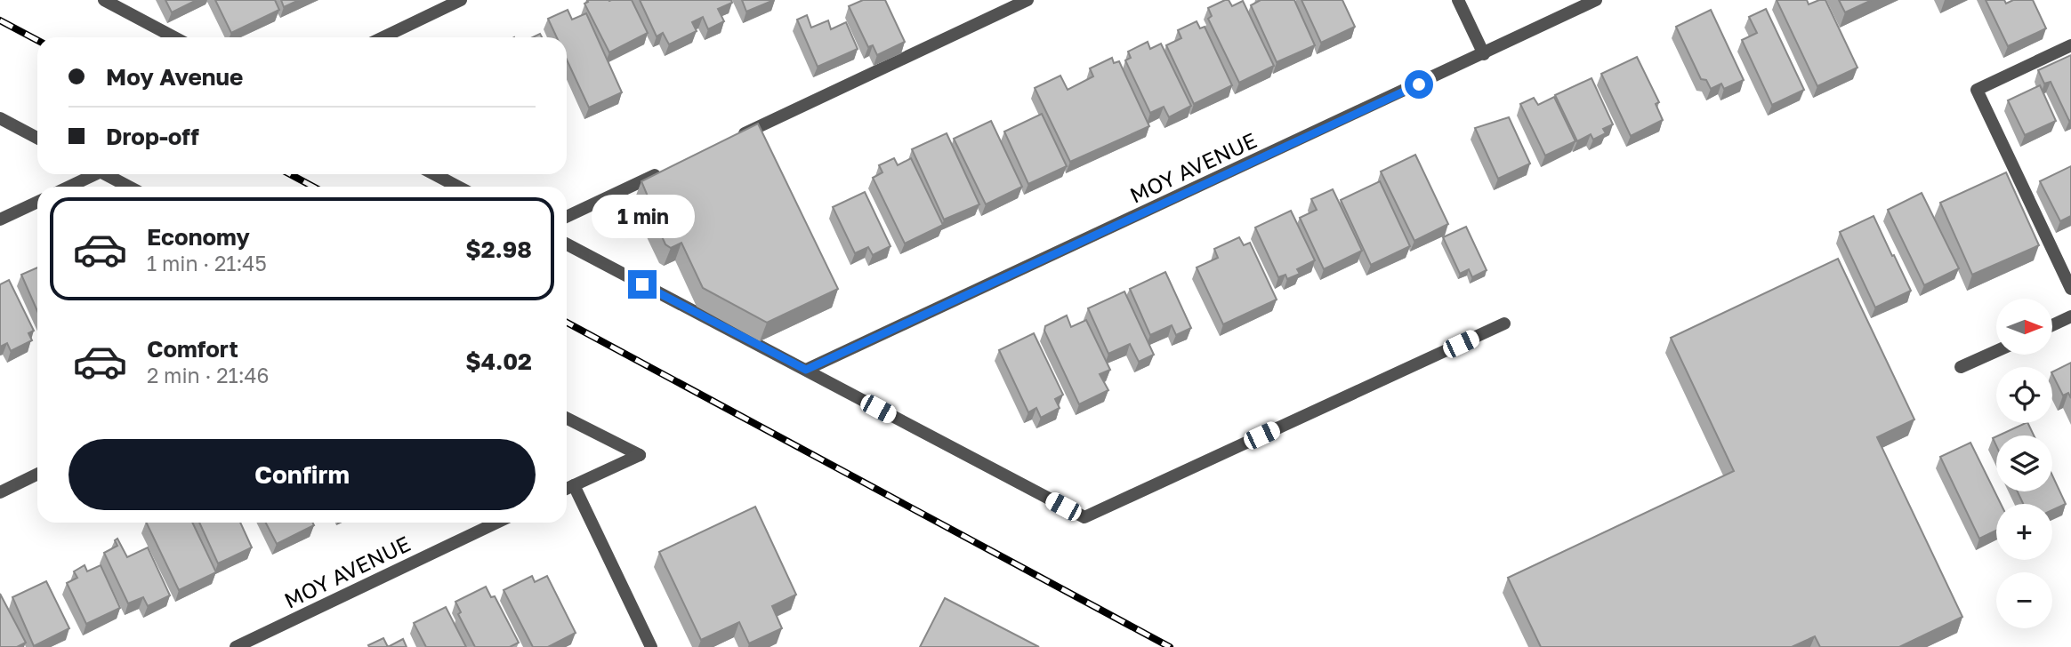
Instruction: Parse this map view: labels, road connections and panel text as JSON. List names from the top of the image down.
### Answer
{
  "streets": {
    "street": ["MOY AVENUE"]
  },
  "north": "right",
  "page": {
    "banner": ["Moy Avenue", "Drop-off"],
    "bubble": "1 min",
    "list": [
      {
        "name": "Economy",
        "note": "1 min · 21:45",
        "value": "$2.98"
      },
      {
        "name": "Comfort",
        "note": "2 min · 21:46",
        "value": "$4.02"
      }
    ],
    "map_buttons": ["+", "−"],
    "buttons": "Confirm"
  }
}
